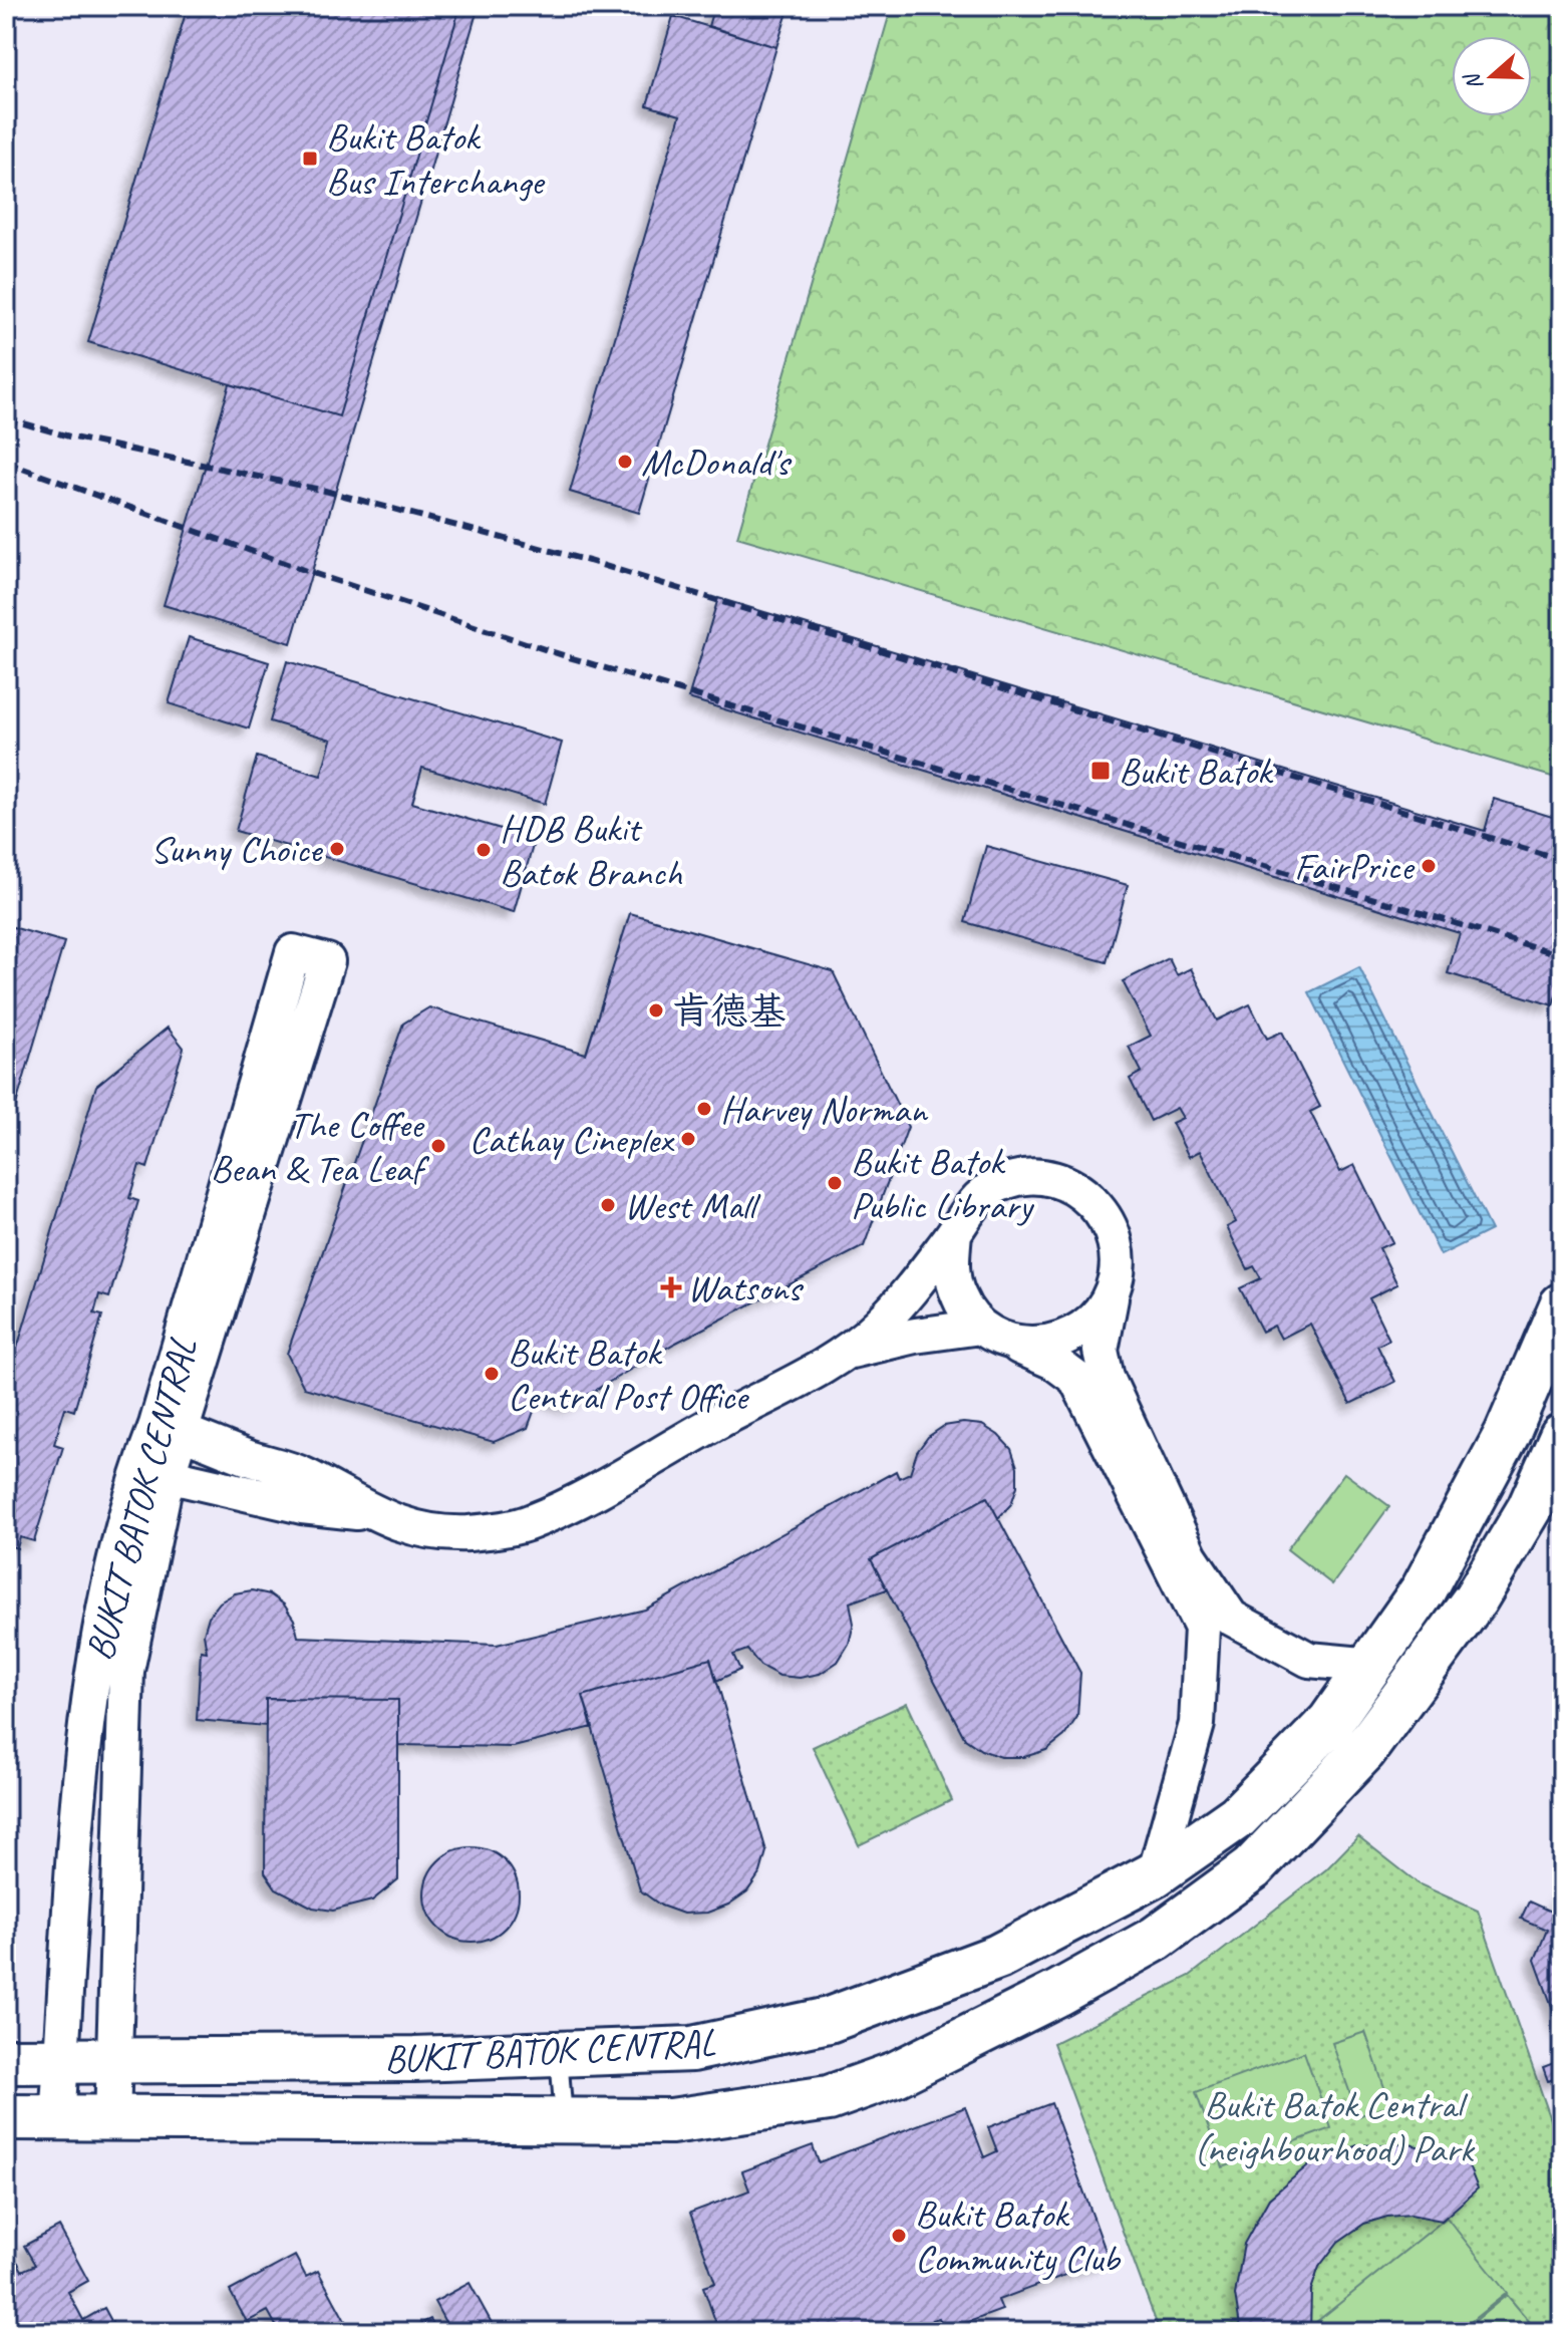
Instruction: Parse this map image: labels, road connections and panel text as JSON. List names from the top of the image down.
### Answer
{
  "streets": {
    "main road": ["BUKIT BATOK CENTRAL"]
  },
  "parks": ["Bukit Batok Central (neighbourhood) Park"],
  "places": {
    "transit": ["Bukit Batok Bus Interchange", "Bukit Batok"],
    "other": [
      "McDonald's",
      "Sunny Choice",
      "HDB Bukit Batok Branch",
      "FairPrice",
      "肯德基",
      "Harvey Norman",
      "Cathay Cineplex",
      "The Coffee Bean & Tea Leaf",
      "Bukit Batok Public Library",
      "West Mall",
      "Bukit Batok Central Post Office",
      "Bukit Batok Community Club"
    ],
    "health": ["Watsons"]
  },
  "north": "left"
}
